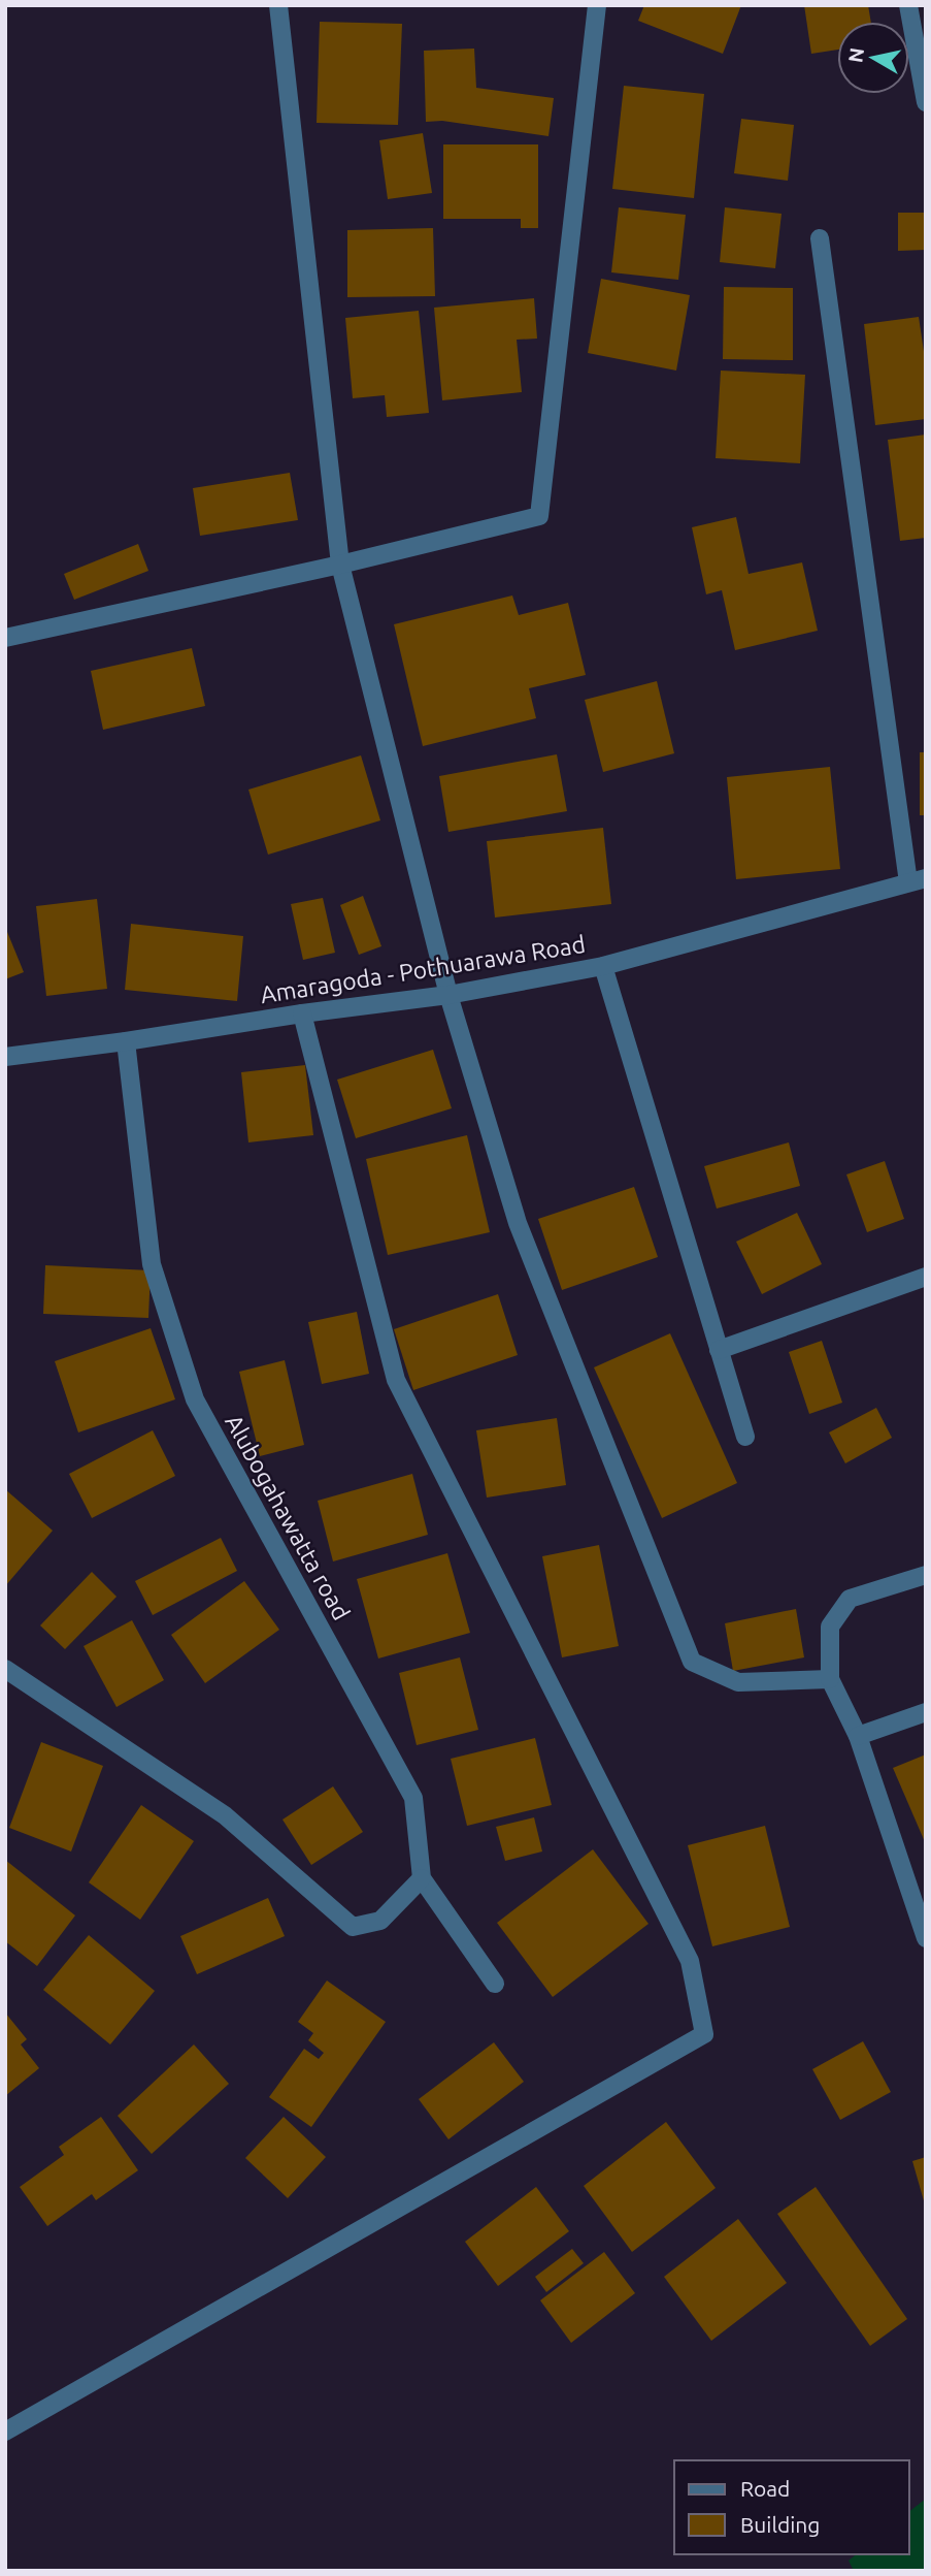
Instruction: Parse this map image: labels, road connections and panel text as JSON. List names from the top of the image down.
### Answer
{
  "streets": {
    "street": ["Amaragoda - Pothuarawa Road", "Alubogahawatta road"]
  },
  "crossings": [
    ["Amaragoda - Pothuarawa Road", "Alubogahawatta road"]
  ],
  "legend": ["Road", "Building"],
  "north": "left"
}
